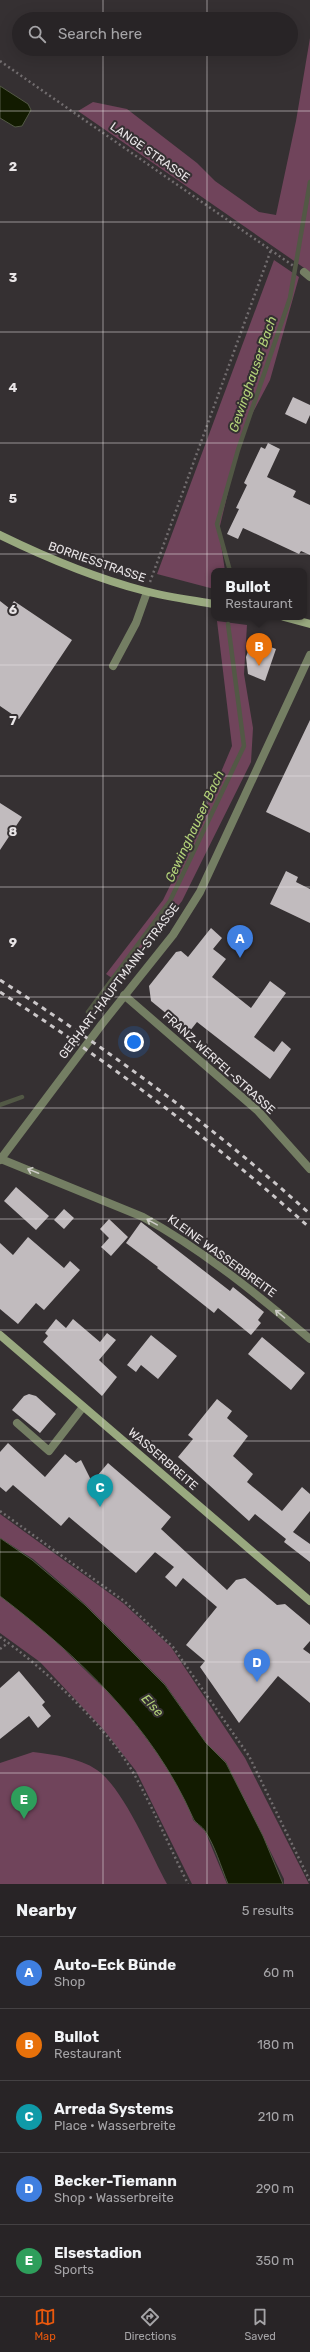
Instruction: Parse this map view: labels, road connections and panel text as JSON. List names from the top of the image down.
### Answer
{
  "streets": {
    "main road": ["BORRIESSTRASSE", "WASSERBREITE"],
    "street": ["GERHART-HAUPTMANN-STRASSE", "FRANZ-WERFEL-STRASSE", "KLEINE WASSERBREITE"],
    "path": ["LANGE STRASSE"]
  },
  "crossings": [
    ["GERHART-HAUPTMANN-STRASSE", "FRANZ-WERFEL-STRASSE"],
    ["GERHART-HAUPTMANN-STRASSE", "KLEINE WASSERBREITE"]
  ],
  "one_way": ["KLEINE WASSERBREITE"],
  "water": ["Gewinghauser Bach", "Else"],
  "page": {
    "search": "Search here",
    "popup": ["Bullot", "Restaurant"],
    "pins": [
      "B",
      "A",
      "C",
      "D",
      "E"
    ],
    "heading": ["Nearby", "5 results"],
    "list": [
      {
        "mark": "A",
        "name": "Auto-Eck Bünde",
        "note": "Shop",
        "value": "60 m"
      },
      {
        "mark": "B",
        "name": "Bullot",
        "note": "Restaurant",
        "value": "180 m"
      },
      {
        "mark": "C",
        "name": "Arreda Systems",
        "note": "Place · Wasserbreite",
        "value": "210 m"
      },
      {
        "mark": "D",
        "name": "Becker-Tiemann",
        "note": "Shop · Wasserbreite",
        "value": "290 m"
      },
      {
        "mark": "E",
        "name": "Elsestadion",
        "note": "Sports",
        "value": "350 m"
      }
    ],
    "nav": ["Map", "Directions", "Saved"]
  },
  "grid": {
    "rows": [
      "2",
      "3",
      "4",
      "5",
      "6",
      "7",
      "8",
      "9"
    ]
  }
}
